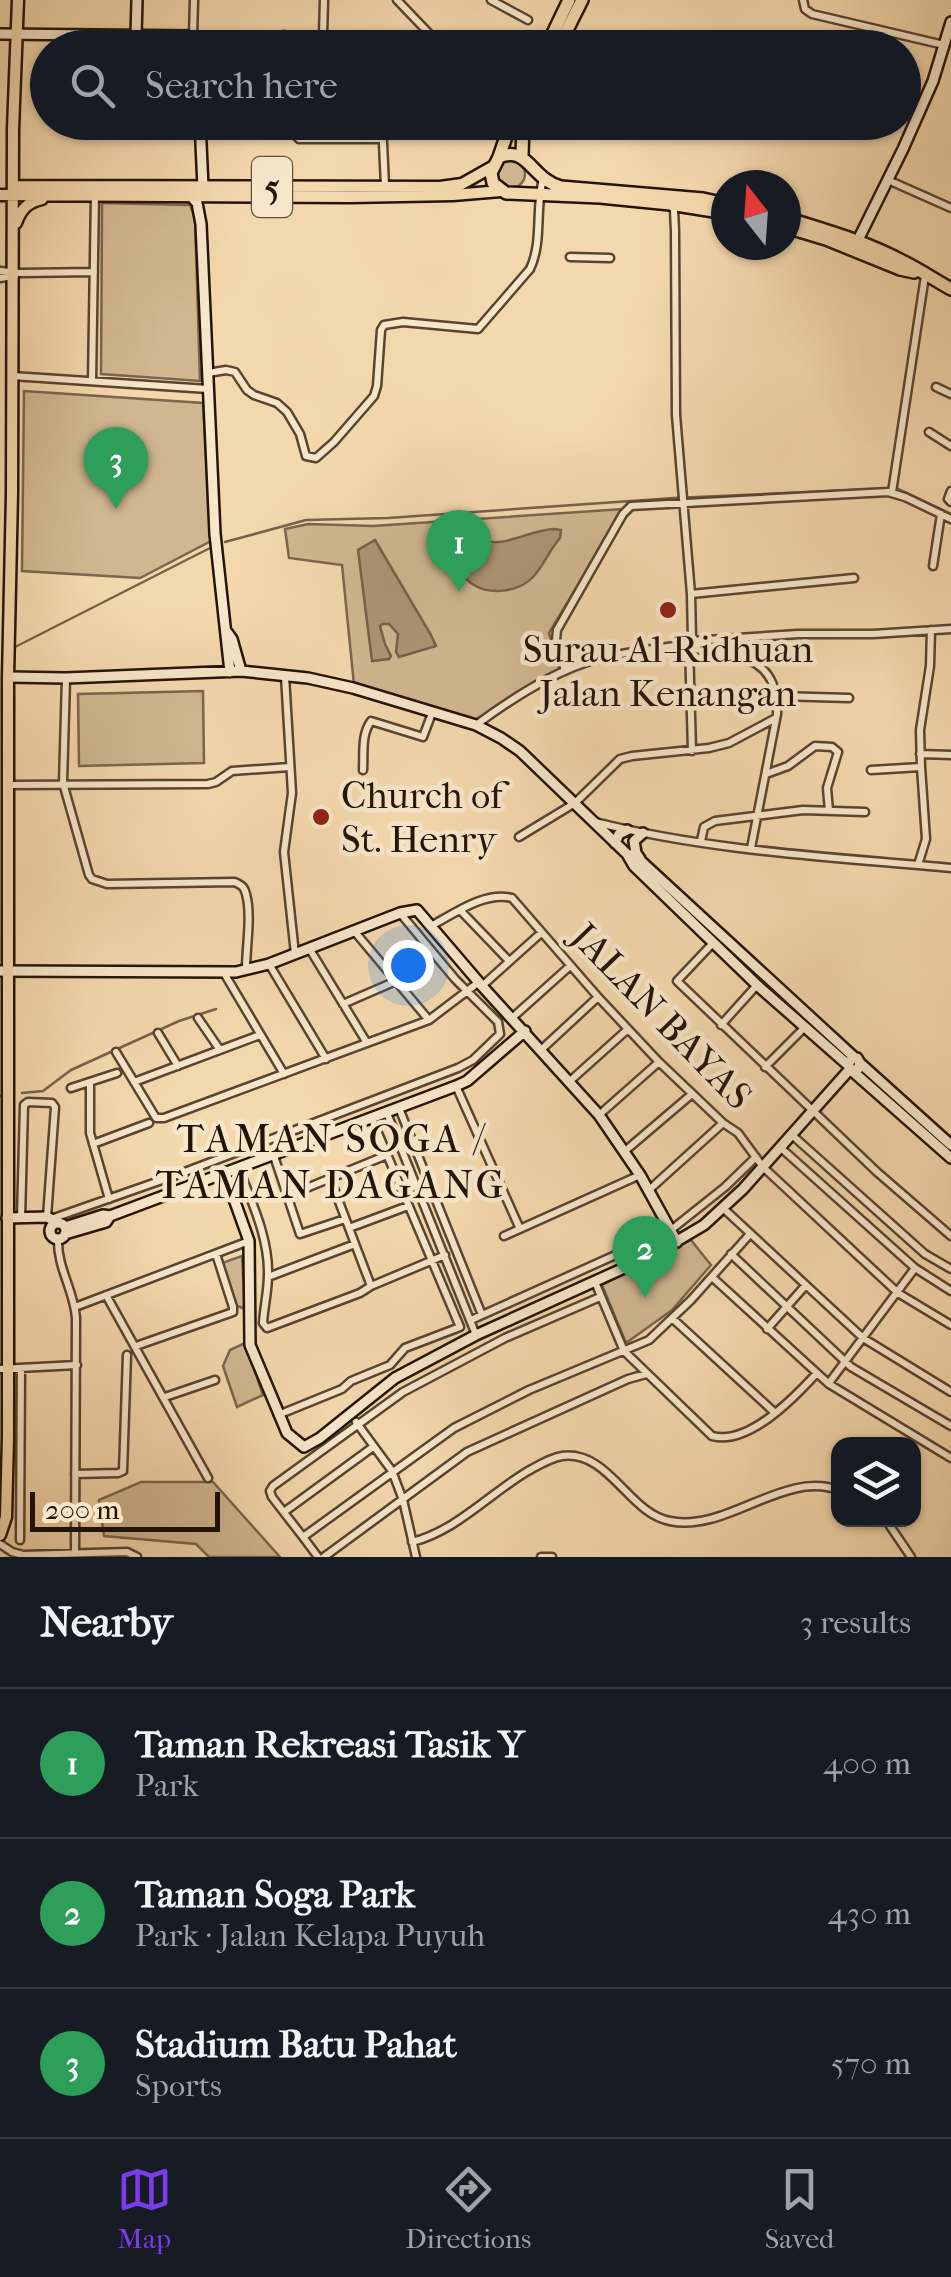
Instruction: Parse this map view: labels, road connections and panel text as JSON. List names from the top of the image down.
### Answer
{
  "streets": {
    "highway": ["5"],
    "street": ["JALAN BAYAS"]
  },
  "districts": ["TAMAN SOGA / TAMAN DAGANG"],
  "places": ["Surau Al-Ridhuan Jalan Kenangan", "Church of St. Henry"],
  "scale_bar": "200 m",
  "north": "top",
  "page": {
    "search": "Search here",
    "pins": ["3", "1", "2"],
    "scale": "200 m",
    "heading": ["Nearby", "3 results"],
    "list": [
      {
        "mark": "1",
        "name": "Taman Rekreasi Tasik Y",
        "note": "Park",
        "value": "400 m"
      },
      {
        "mark": "2",
        "name": "Taman Soga Park",
        "note": "Park · Jalan Kelapa Puyuh",
        "value": "430 m"
      },
      {
        "mark": "3",
        "name": "Stadium Batu Pahat",
        "note": "Sports",
        "value": "570 m"
      }
    ],
    "nav": ["Map", "Directions", "Saved"]
  }
}
